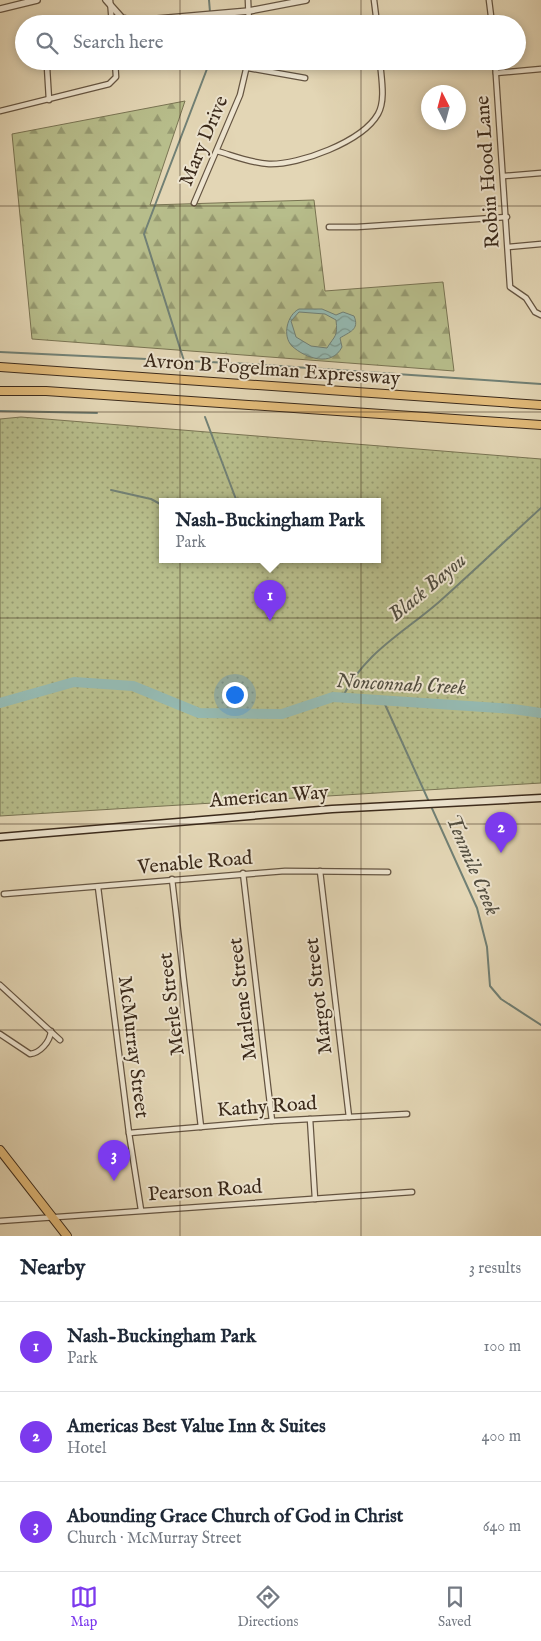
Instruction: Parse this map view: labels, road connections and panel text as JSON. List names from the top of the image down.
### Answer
{
  "streets": {
    "highway": ["Avron B Fogelman Expressway"],
    "main road": ["American Way"],
    "street": [
      "Mary Drive",
      "Robin Hood Lane",
      "Venable Road",
      "Margot Street",
      "Marlene Street",
      "Merle Street",
      "McMurray Street",
      "Kathy Road",
      "Pearson Road"
    ]
  },
  "crossings": [
    ["Venable Road", "Margot Street"],
    ["Venable Road", "Marlene Street"],
    ["Venable Road", "Merle Street"],
    ["Venable Road", "McMurray Street"],
    ["Margot Street", "Kathy Road"],
    ["Marlene Street", "Kathy Road"],
    ["Merle Street", "Kathy Road"],
    ["McMurray Street", "Kathy Road"],
    ["McMurray Street", "Pearson Road"]
  ],
  "water": ["Black Bayou", "Nonconnah Creek", "Tenmile Creek"],
  "north": "top",
  "page": {
    "search": "Search here",
    "popup": ["Nash-Buckingham Park", "Park"],
    "pins": ["1", "2", "3"],
    "heading": ["Nearby", "3 results"],
    "list": [
      {
        "mark": "1",
        "name": "Nash-Buckingham Park",
        "note": "Park",
        "value": "100 m"
      },
      {
        "mark": "2",
        "name": "Americas Best Value Inn & Suites",
        "note": "Hotel",
        "value": "400 m"
      },
      {
        "mark": "3",
        "name": "Abounding Grace Church of God in Christ",
        "note": "Church · McMurray Street",
        "value": "640 m"
      }
    ],
    "nav": ["Map", "Directions", "Saved"]
  }
}
